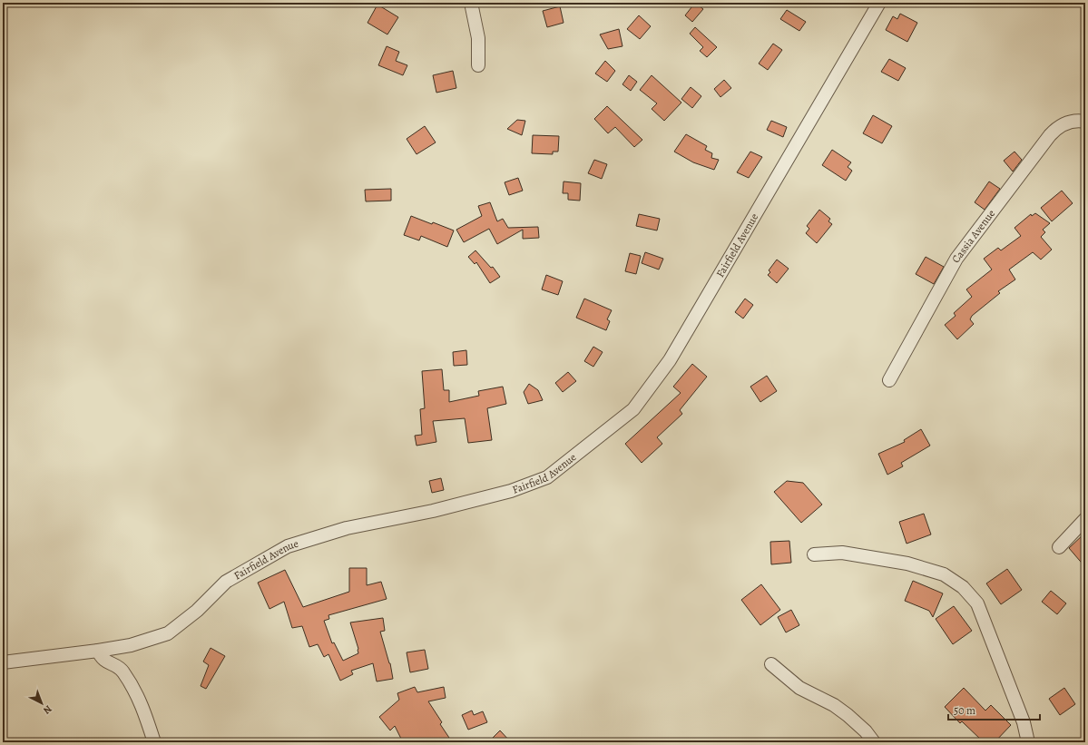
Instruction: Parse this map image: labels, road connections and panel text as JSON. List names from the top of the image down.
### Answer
{
  "streets": {
    "street": ["Cassia Avenue", "Fairfield Avenue"]
  },
  "scale_bar": "50 m",
  "north": "bottom right"
}
